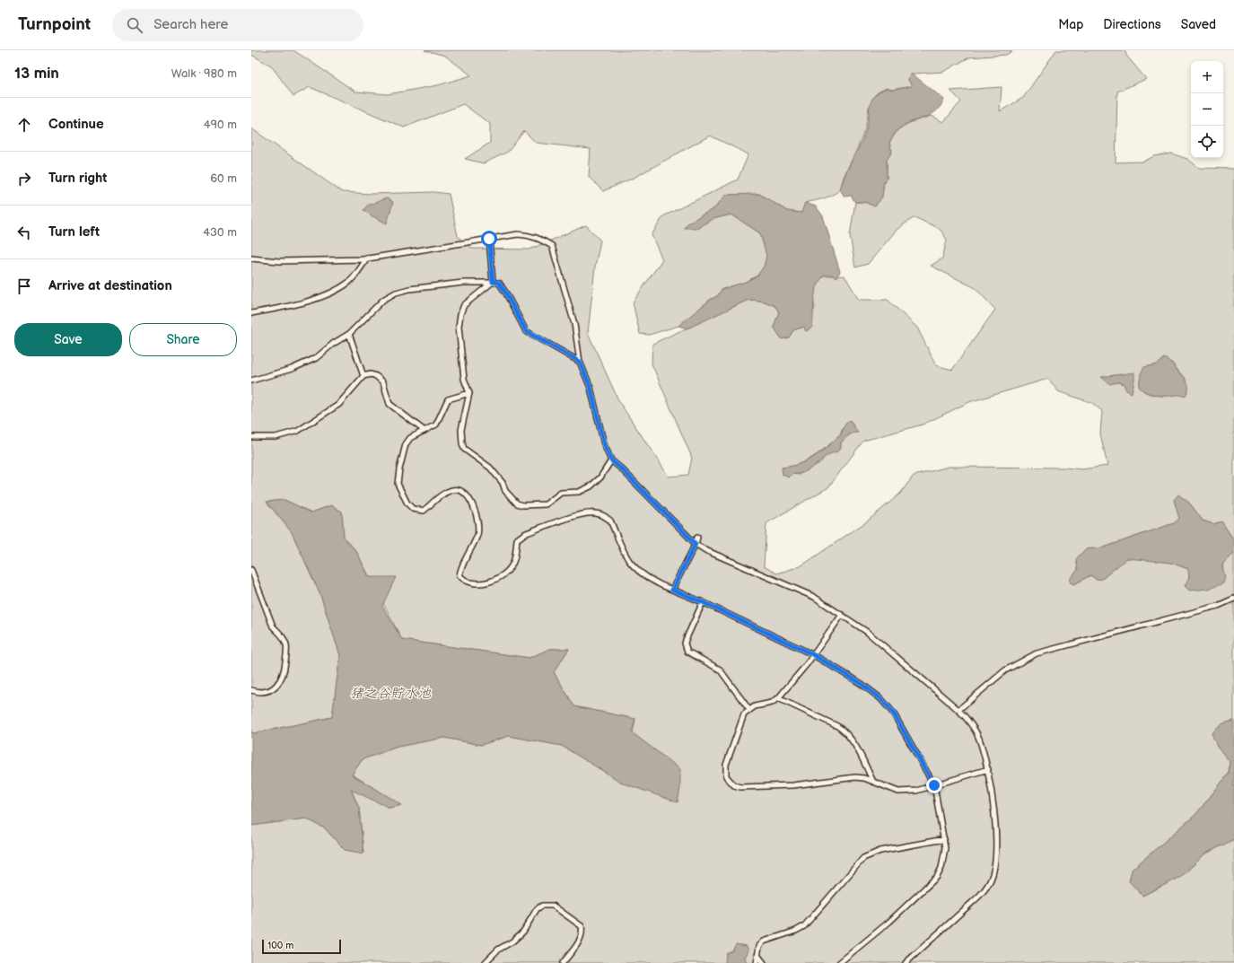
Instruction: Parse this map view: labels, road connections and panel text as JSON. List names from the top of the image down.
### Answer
{
  "water": ["猪之谷貯水池"],
  "scale_bar": "100 m",
  "page": {
    "header": "Turnpoint",
    "search": "Search here",
    "nav": ["Map", "Directions", "Saved"],
    "heading": ["13 min", "Walk · 980 m"],
    "map_buttons": ["+", "−"],
    "list": [
      ["Continue", "490 m"],
      ["Turn right", "60 m"],
      ["Turn left", "430 m"],
      "Arrive at destination"
    ],
    "buttons": ["Save", "Share"],
    "scale": "100 m"
  }
}
